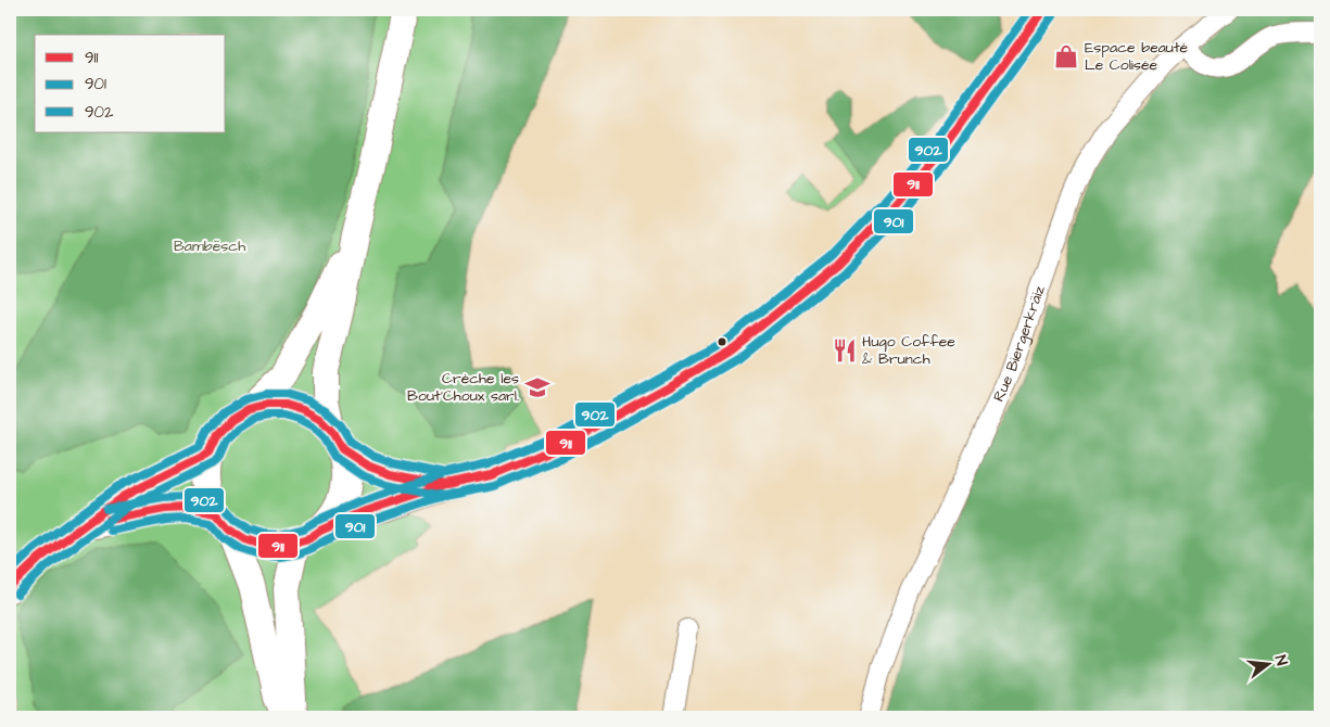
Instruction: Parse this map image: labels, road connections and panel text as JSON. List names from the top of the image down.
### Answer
{
  "streets": {
    "street": ["Rue Biergerkräiz"]
  },
  "parks": ["Bambësch"],
  "places": {
    "shop": ["Espace beauté Le Colisée"],
    "restaurant": ["Hugo Coffee & Brunch"],
    "school or university": ["Crèche les Bout'Choux sarl."]
  },
  "lines": ["transit line 911", "transit line 902", "transit line 901"],
  "legend": ["911", "901", "902"],
  "north": "right"
}
